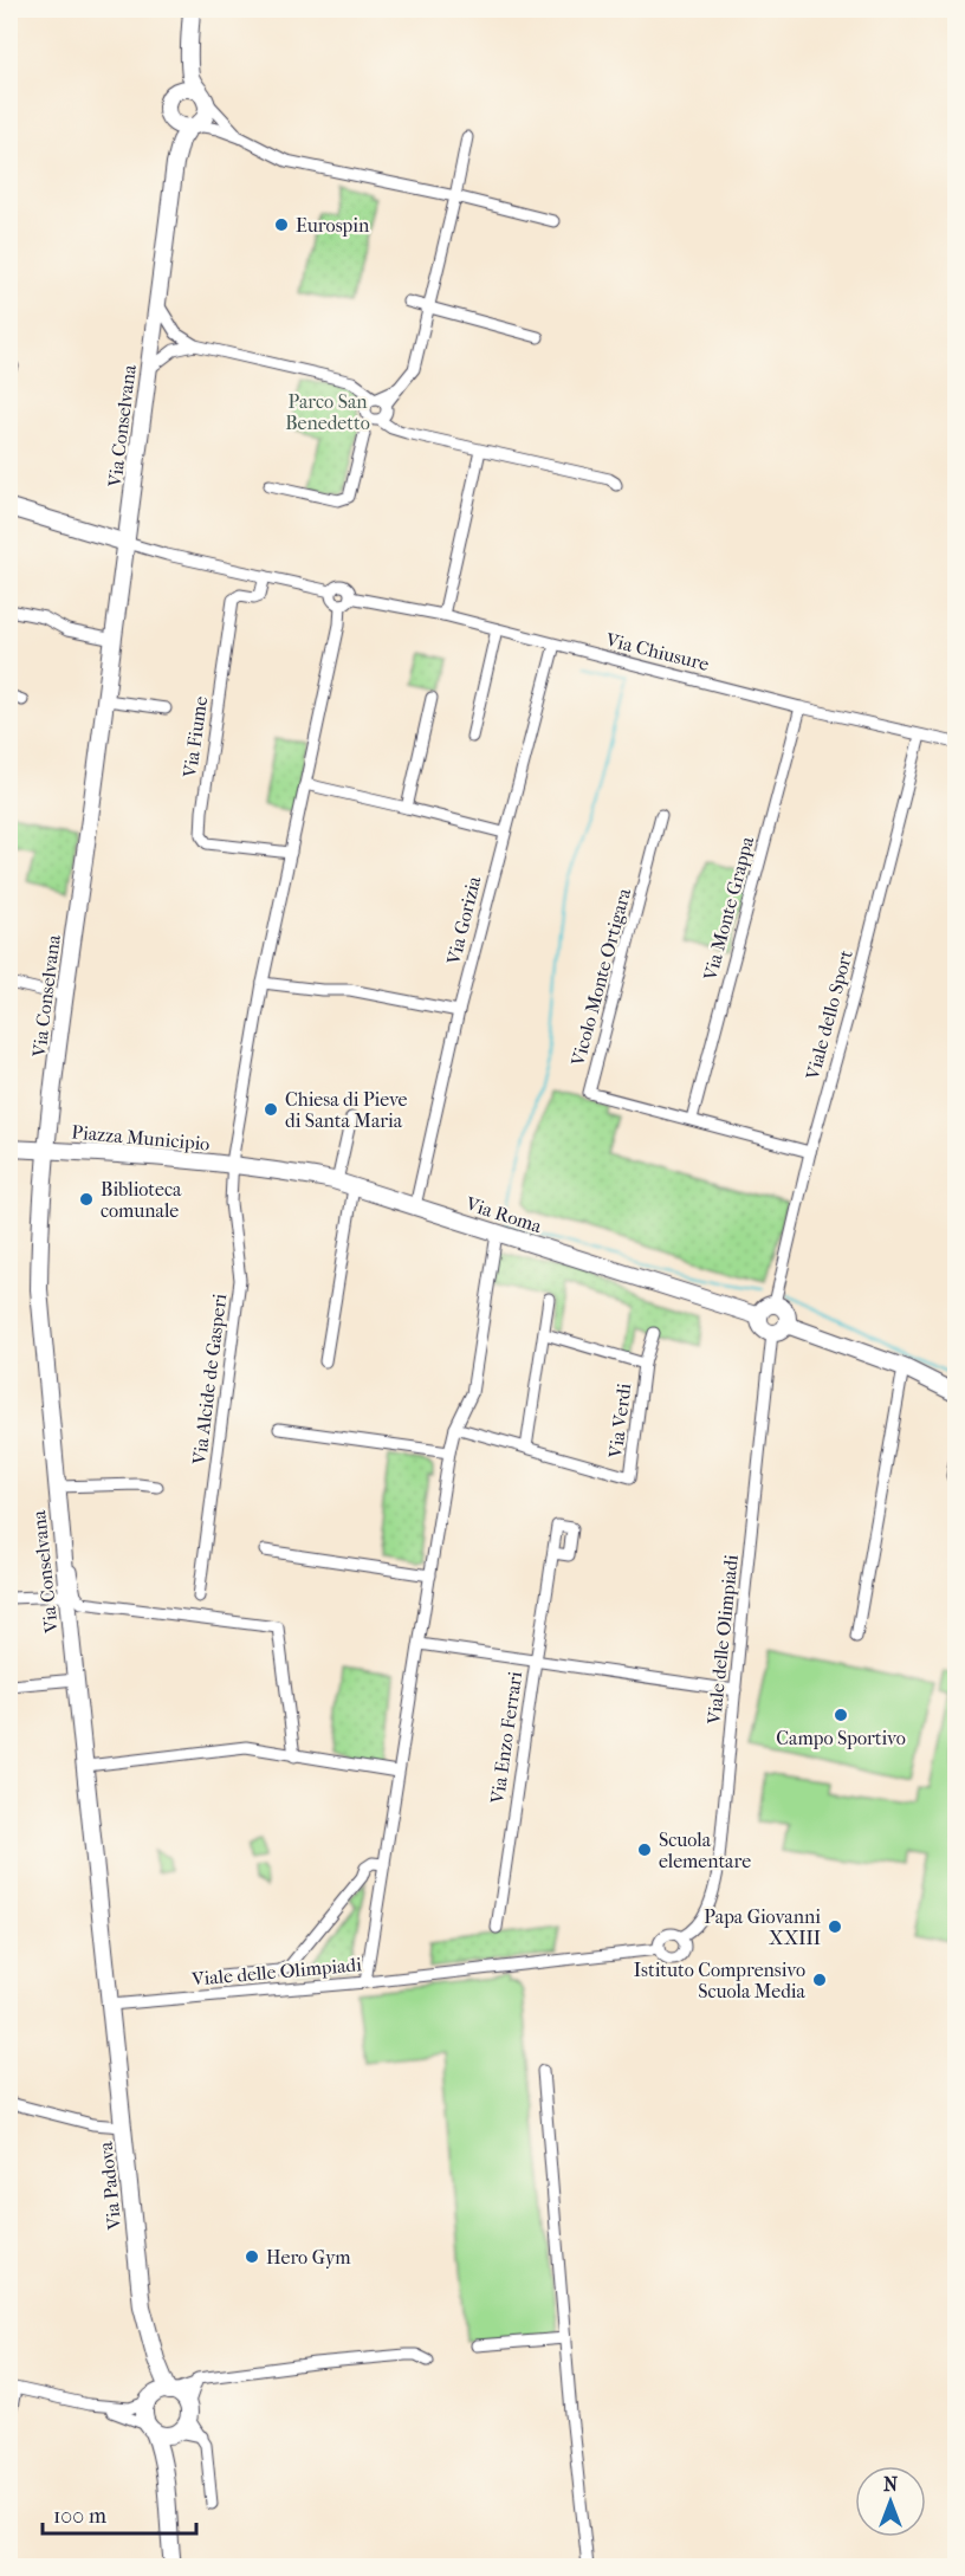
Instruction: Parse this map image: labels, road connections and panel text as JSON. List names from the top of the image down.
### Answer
{
  "streets": {
    "main road": [
      "Via Conselvana",
      "Piazza Municipio",
      "Via Roma",
      "Via Padova"
    ],
    "street": [
      "Via Chiusure",
      "Via Fiume",
      "Via Monte Grappa",
      "Via Gorizia",
      "Vicolo Monte Ortigara",
      "Viale dello Sport",
      "Via Alcide de Gasperi",
      "Via Verdi",
      "Viale delle Olimpiadi",
      "Via Enzo Ferrari"
    ]
  },
  "crossings": [
    ["Via Conselvana", "Via Chiusure"],
    ["Via Conselvana", "Piazza Municipio"],
    ["Via Conselvana", "Viale delle Olimpiadi"],
    ["Via Conselvana", "Via Padova"],
    ["Via Chiusure", "Via Fiume"],
    ["Via Chiusure", "Via Monte Grappa"],
    ["Via Chiusure", "Via Gorizia"],
    ["Via Chiusure", "Viale dello Sport"],
    ["Via Monte Grappa", "Vicolo Monte Ortigara"],
    ["Via Gorizia", "Via Roma"],
    ["Viale dello Sport", "Via Roma"],
    ["Viale dello Sport", "Viale delle Olimpiadi"],
    ["Piazza Municipio", "Via Roma"],
    ["Piazza Municipio", "Via Alcide de Gasperi"],
    ["Via Roma", "Via Alcide de Gasperi"],
    ["Via Roma", "Viale delle Olimpiadi"],
    ["Viale delle Olimpiadi", "Via Padova"]
  ],
  "parks": ["Parco San Benedetto"],
  "places": [
    "Eurospin",
    "Chiesa di Pieve di Santa Maria",
    "Biblioteca comunale",
    "Campo Sportivo",
    "Scuola elementare",
    "Papa Giovanni XXIII",
    "Istituto Comprensivo Scuola Media",
    "Hero Gym"
  ],
  "scale_bar": "100 m",
  "north": "top"
}
